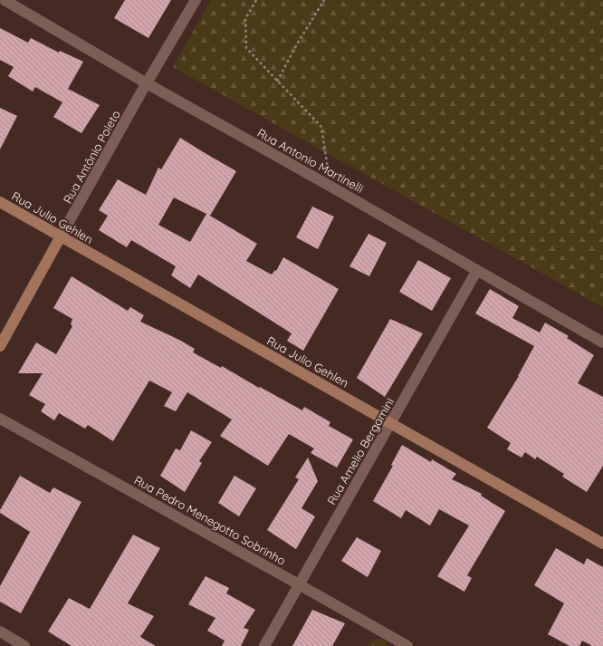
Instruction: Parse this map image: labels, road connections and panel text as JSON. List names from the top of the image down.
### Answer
{
  "streets": {
    "street": [
      "Rua Antônio Poleto",
      "Rua Antonio Martinelli",
      "Rua Julio Gehlen",
      "Rua Amelio Bergamini",
      "Rua Pedro Menegotto Sobrinho"
    ]
  },
  "crossings": [
    ["Rua Antônio Poleto", "Rua Antonio Martinelli"],
    ["Rua Antônio Poleto", "Rua Julio Gehlen"],
    ["Rua Antonio Martinelli", "Rua Amelio Bergamini"],
    ["Rua Julio Gehlen", "Rua Amelio Bergamini"],
    ["Rua Amelio Bergamini", "Rua Pedro Menegotto Sobrinho"]
  ]
}
